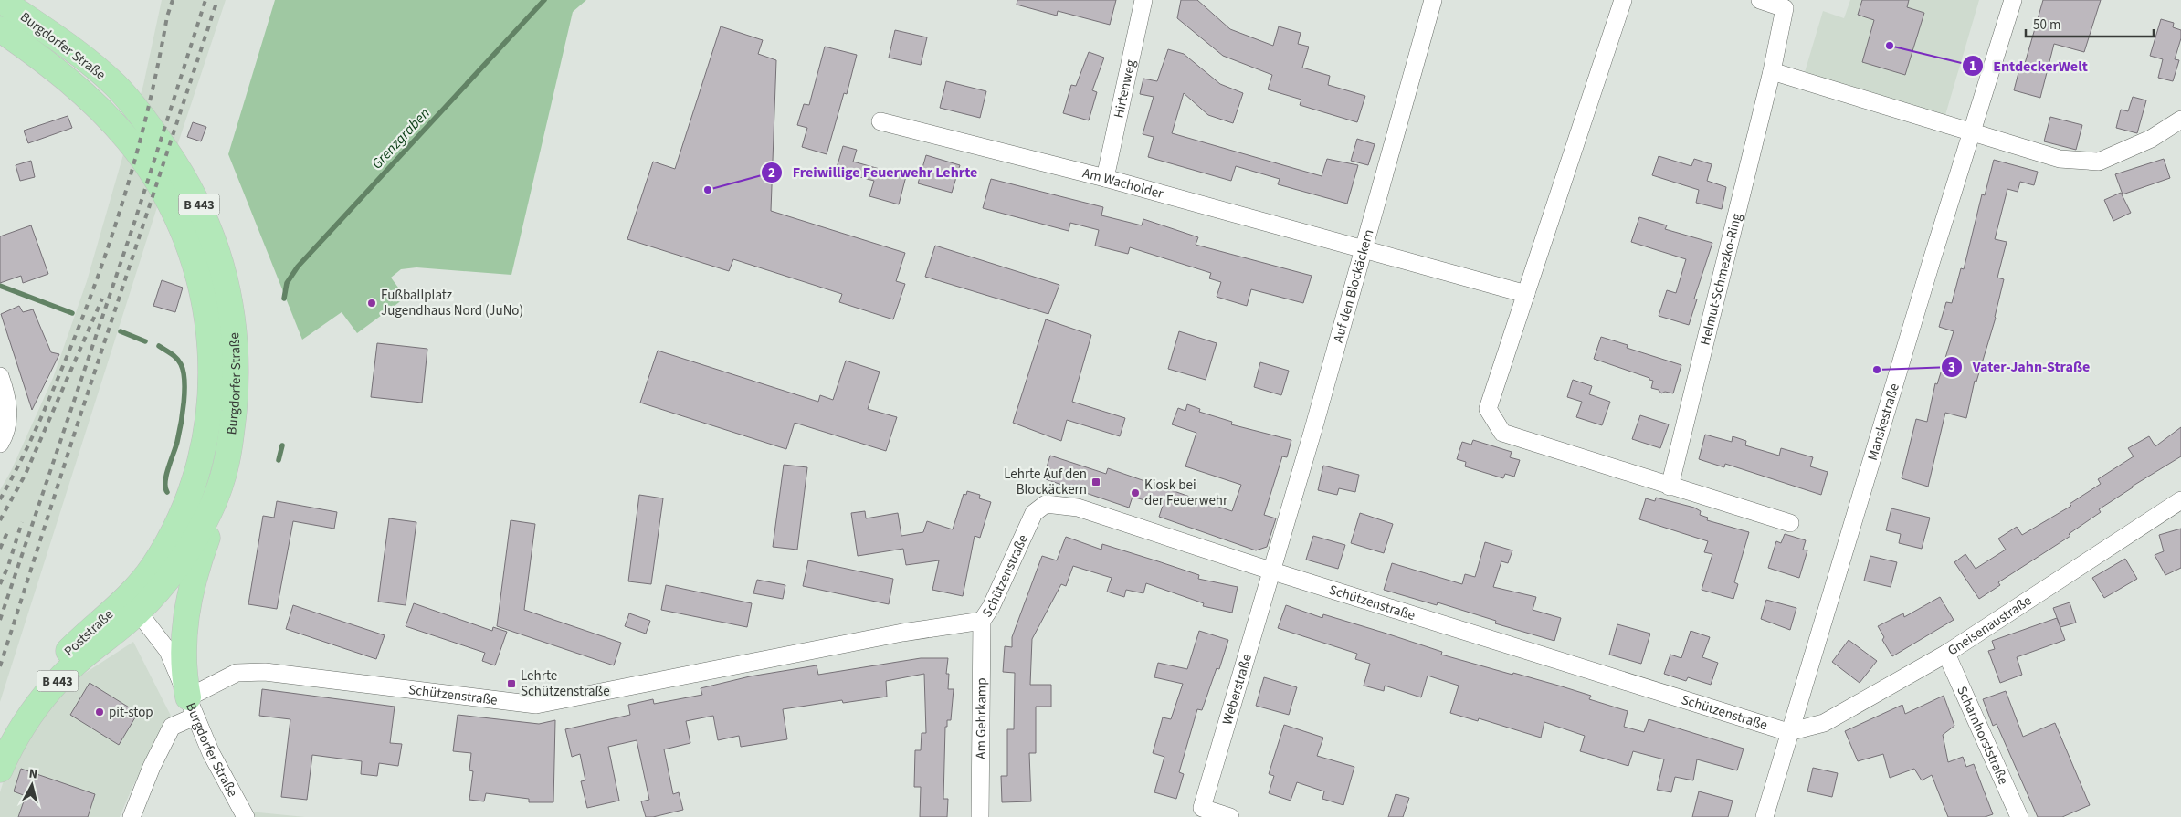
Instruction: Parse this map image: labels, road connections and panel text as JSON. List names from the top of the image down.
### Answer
{
  "streets": {
    "main road": ["Burgdorfer Straße", "B 443", "Poststraße"],
    "street": [
      "Hirtenweg",
      "Am Wacholder",
      "Helmut-Schmezko-Ring",
      "Auf den Blockäckern",
      "Manskestraße",
      "Schützenstraße",
      "Gneisenaustraße",
      "Weberstraße",
      "Am Gehrkamp",
      "Scharnhorststraße"
    ]
  },
  "crossings": [
    ["Burgdorfer Straße", "Schützenstraße"],
    ["Burgdorfer Straße", "Poststraße"],
    ["Hirtenweg", "Am Wacholder"],
    ["Am Wacholder", "Auf den Blockäckern"],
    ["Auf den Blockäckern", "Schützenstraße"],
    ["Auf den Blockäckern", "Weberstraße"],
    ["Manskestraße", "Schützenstraße"],
    ["Manskestraße", "Gneisenaustraße"],
    ["Schützenstraße", "Gneisenaustraße"],
    ["Schützenstraße", "Weberstraße"],
    ["Schützenstraße", "Am Gehrkamp"],
    ["Gneisenaustraße", "Scharnhorststraße"]
  ],
  "water": ["Grenzgraben"],
  "places": {
    "other": [
      "EntdeckerWelt",
      "Freiwillige Feuerwehr Lehrte",
      "Fußballplatz Jugendhaus Nord (JuNo)",
      "Vater-Jahn-Straße",
      "Kiosk bei der Feuerwehr",
      "pit-stop"
    ],
    "transit": ["Lehrte Auf den Blockäckern", "Lehrte Schützenstraße"]
  },
  "scale_bar": "50 m",
  "north": "top"
}
